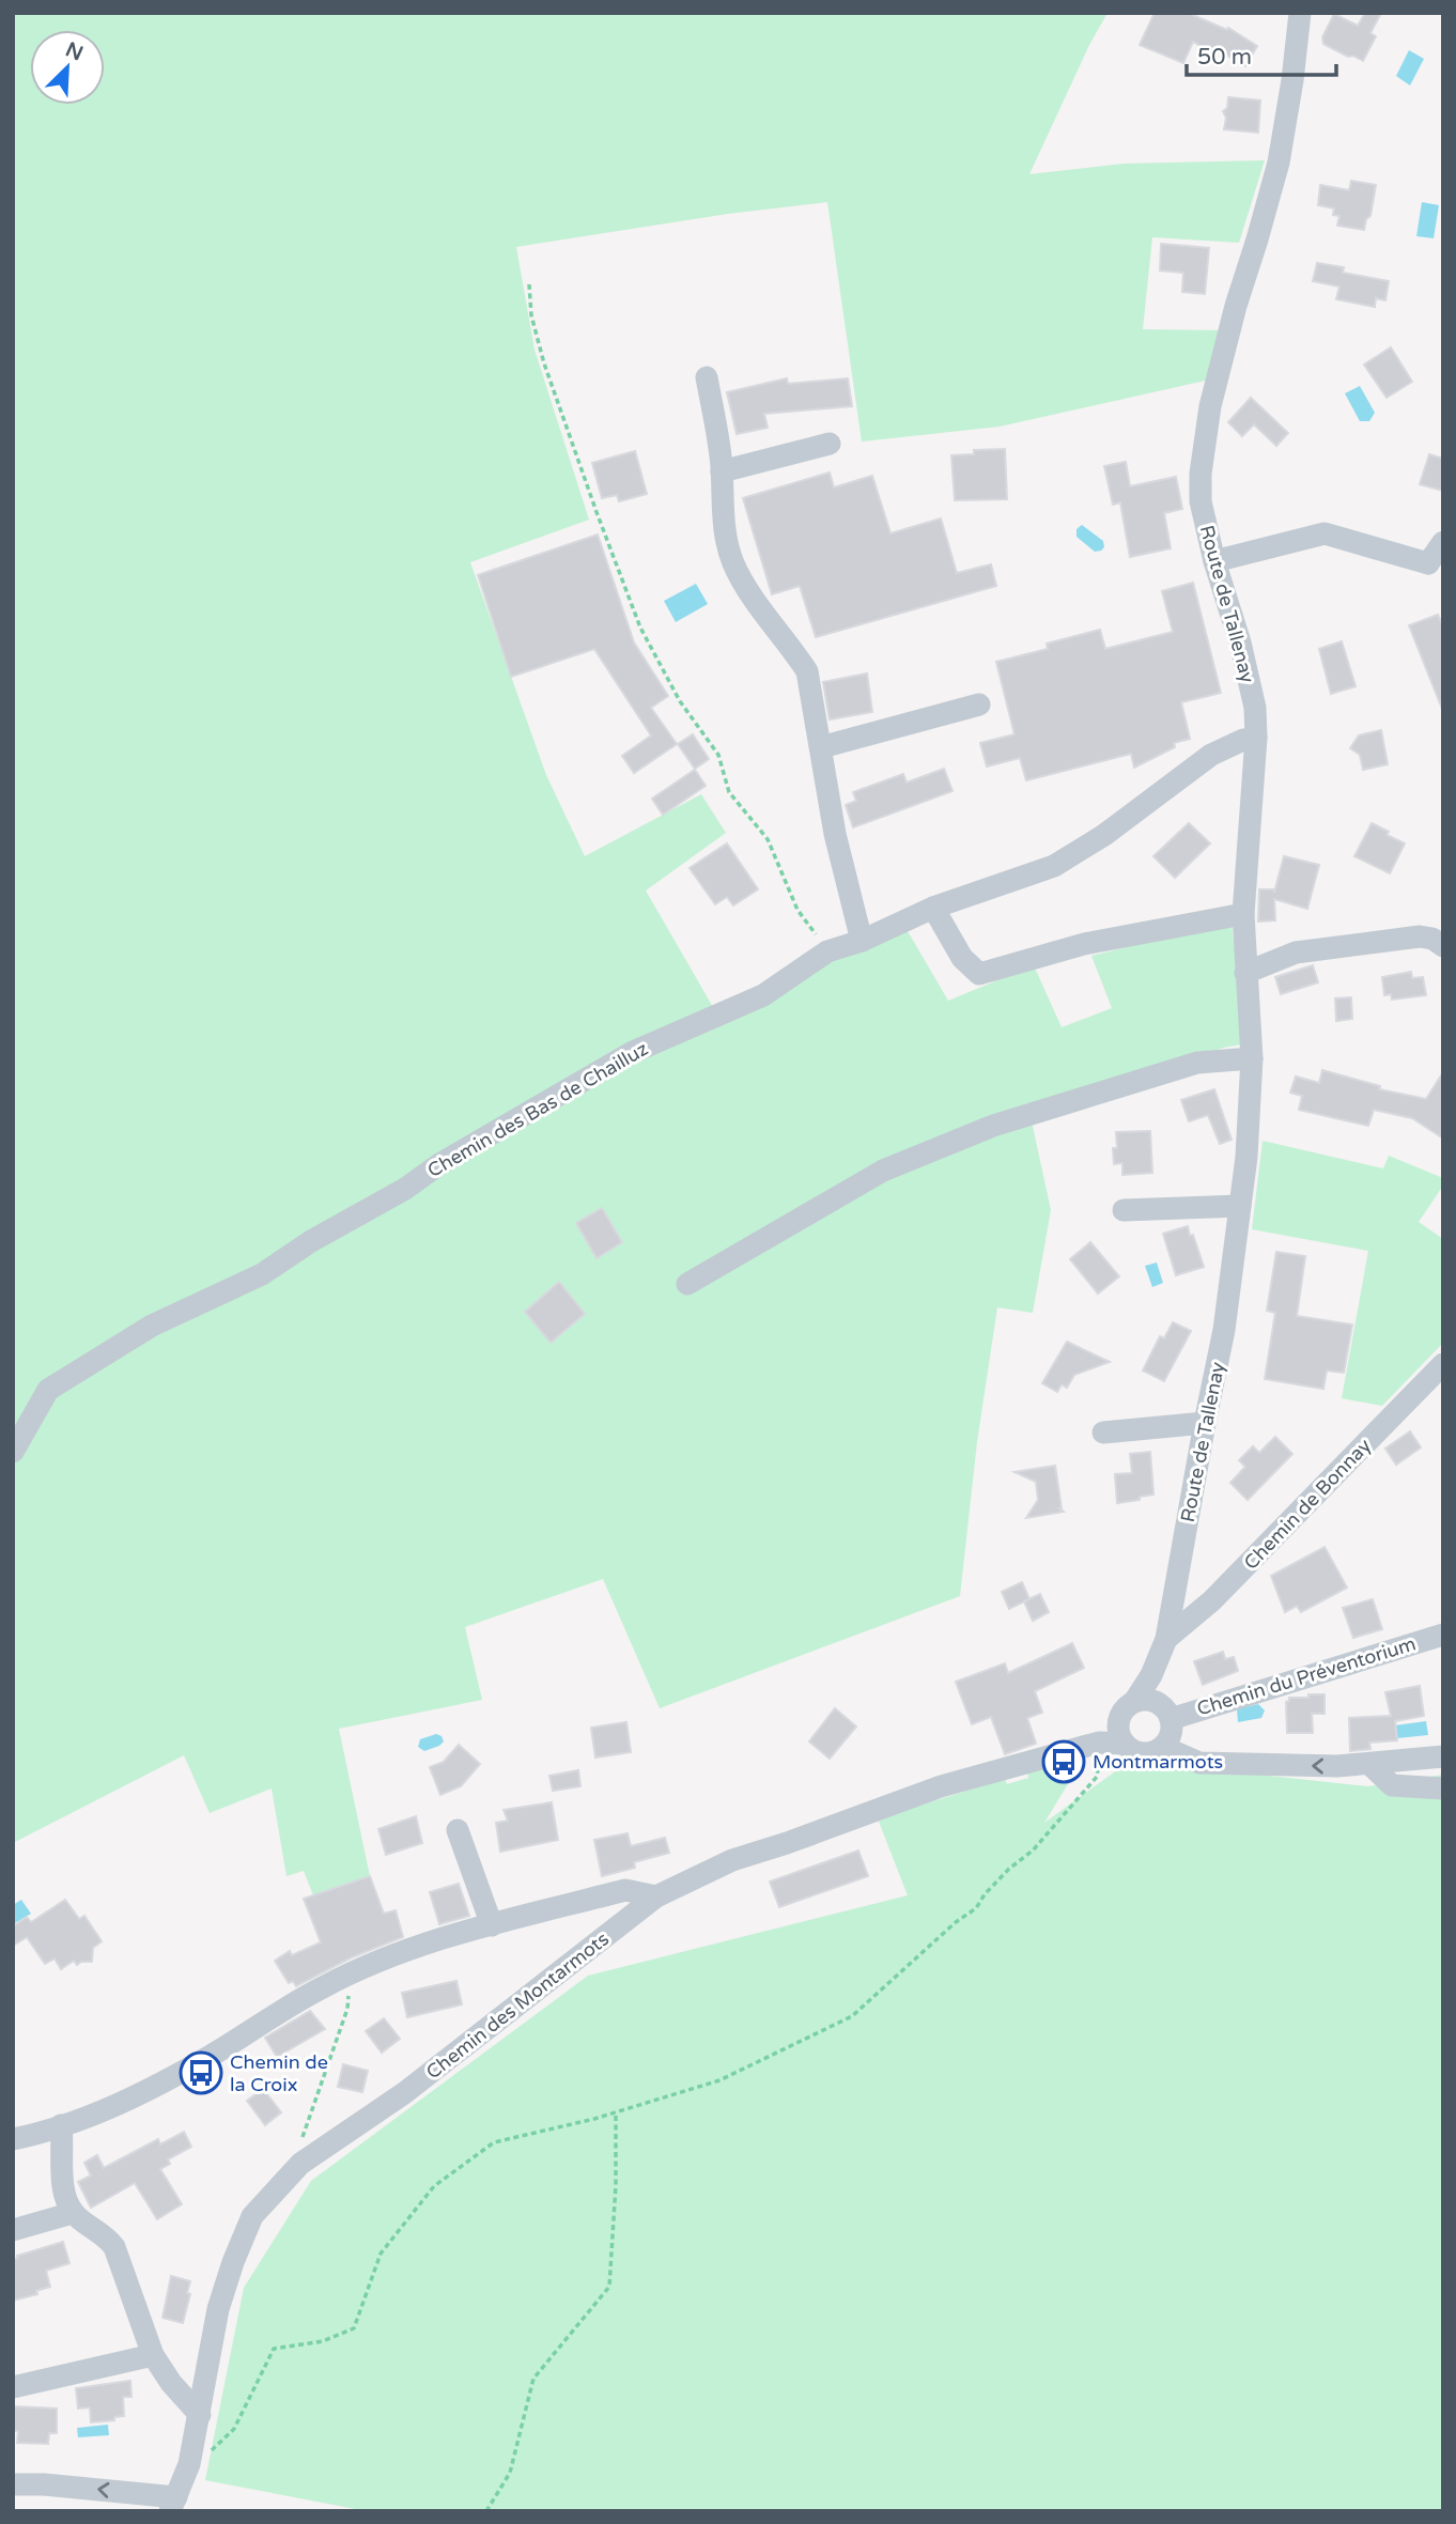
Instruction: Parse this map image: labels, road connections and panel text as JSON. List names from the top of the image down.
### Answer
{
  "streets": {
    "street": [
      "Route de Tallenay",
      "Chemin des Bas de Chailluz",
      "Chemin de Bonnay",
      "Chemin du Préventorium",
      "Chemin des Montarmots"
    ]
  },
  "crossings": [
    ["Route de Tallenay", "Chemin des Bas de Chailluz"],
    ["Route de Tallenay", "Chemin de Bonnay"],
    ["Route de Tallenay", "Chemin du Préventorium"],
    ["Route de Tallenay", "Chemin des Montarmots"],
    ["Chemin du Préventorium", "Chemin des Montarmots"]
  ],
  "places": {
    "bus stop": ["Montmarmots", "Chemin de la Croix"]
  },
  "scale_bar": "50 m",
  "north": "top right"
}
